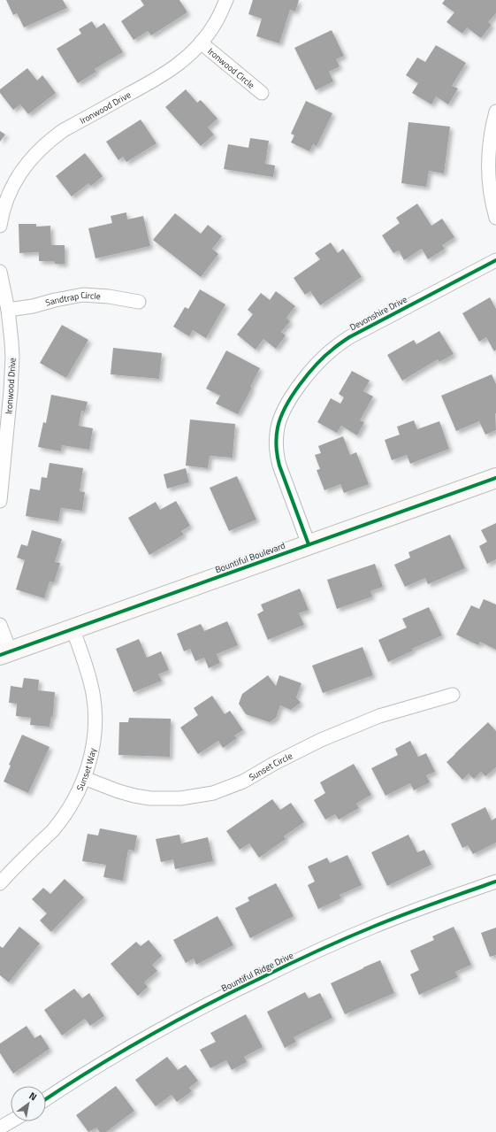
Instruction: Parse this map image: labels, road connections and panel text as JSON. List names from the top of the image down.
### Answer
{
  "streets": {
    "main road": ["Bountiful Boulevard"],
    "street": [
      "Ironwood Circle",
      "Ironwood Drive",
      "Sandtrap Circle",
      "Devonshire Drive",
      "Sunset Circle",
      "Sunset Way",
      "Bountiful Ridge Drive"
    ]
  },
  "crossings": [
    ["Ironwood Circle", "Ironwood Drive"],
    ["Ironwood Drive", "Sandtrap Circle"],
    ["Devonshire Drive", "Bountiful Boulevard"],
    ["Bountiful Boulevard", "Sunset Way"],
    ["Sunset Circle", "Sunset Way"]
  ],
  "north": "top right"
}
